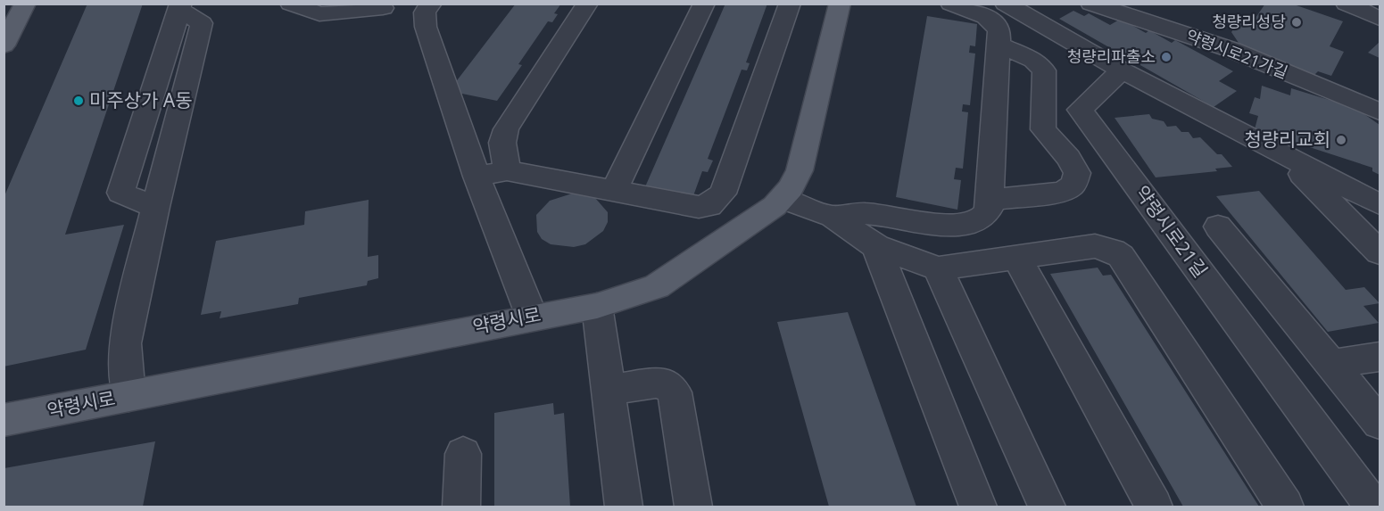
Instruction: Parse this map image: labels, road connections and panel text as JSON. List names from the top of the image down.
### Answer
{
  "streets": {
    "main road": ["약령시로"],
    "street": ["약령시로21가길", "약령시로21길"]
  },
  "places": [
    "청량리성당",
    "청량리파출소",
    "미주상가 A동",
    "청량리교회"
  ]
}
